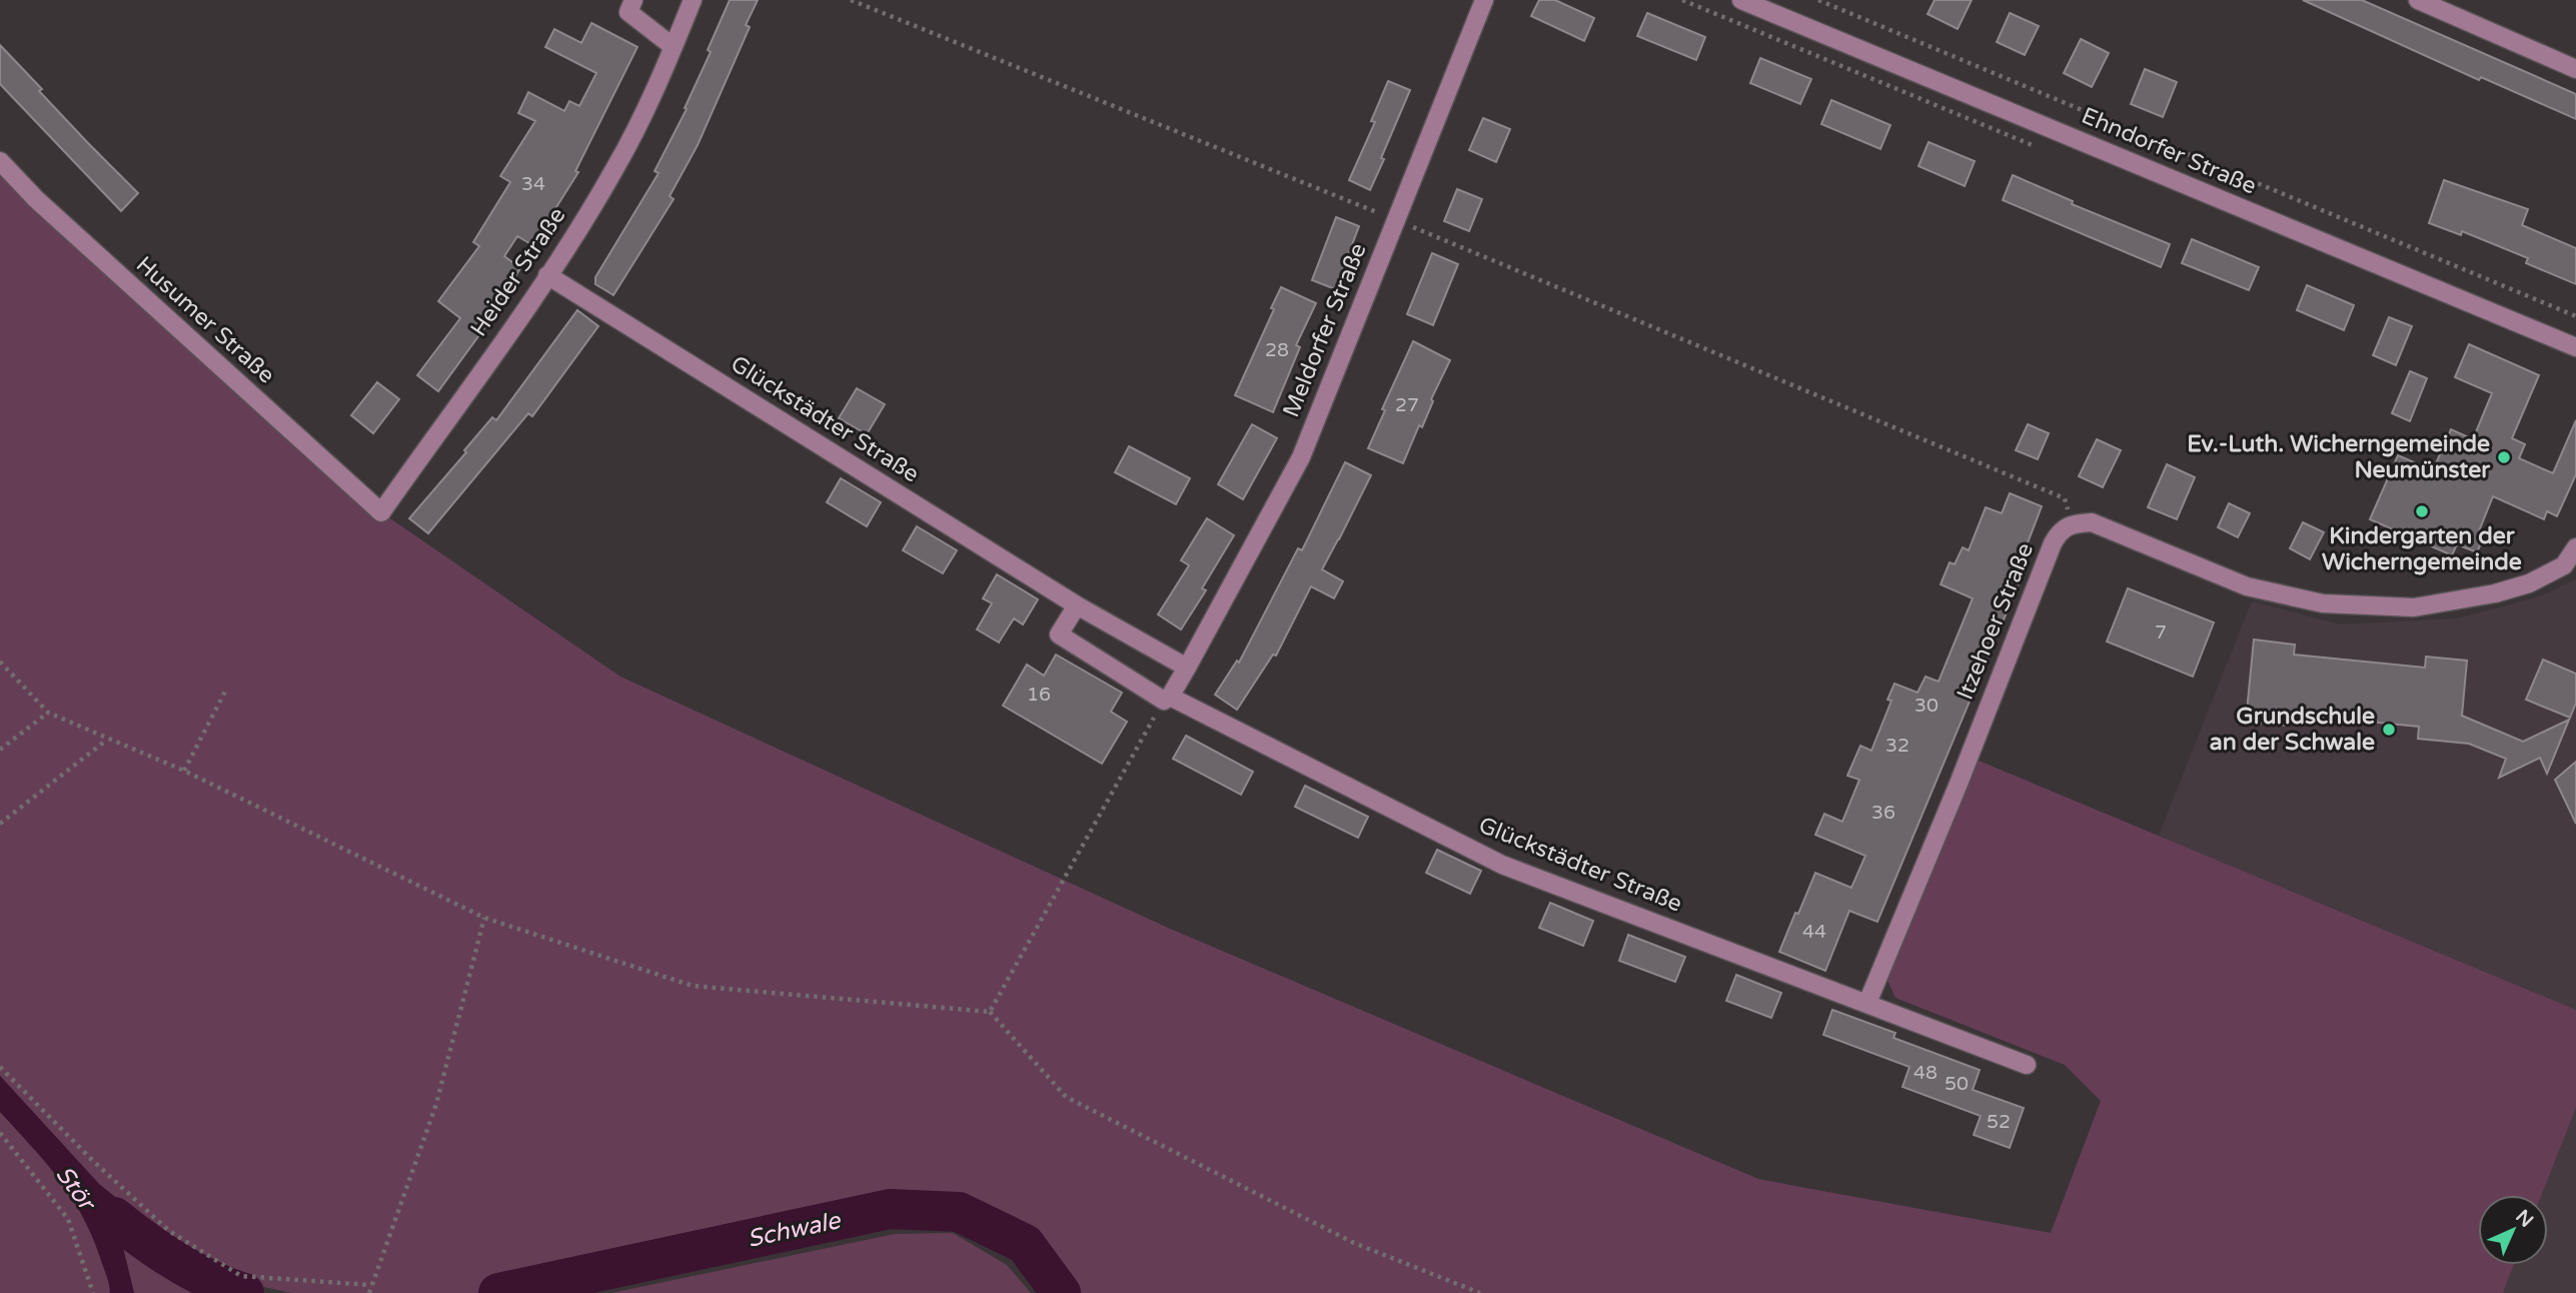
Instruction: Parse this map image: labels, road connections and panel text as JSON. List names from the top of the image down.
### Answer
{
  "streets": {
    "street": [
      "Ehndorfer Straße",
      "Heider Straße",
      "Husumer Straße",
      "Meldorfer Straße",
      "Glückstädter Straße",
      "Itzehoer Straße"
    ]
  },
  "crossings": [
    ["Heider Straße", "Husumer Straße"],
    ["Heider Straße", "Glückstädter Straße"],
    ["Meldorfer Straße", "Glückstädter Straße"],
    ["Glückstädter Straße", "Itzehoer Straße"]
  ],
  "water": ["Stör", "Schwale"],
  "places": ["Ev.-Luth. Wicherngemeinde Neumünster", "Kindergarten der Wicherngemeinde", "Grundschule an der Schwale"],
  "house_numbers": [
    "34",
    "28",
    "27",
    "7",
    "16",
    "30",
    "32",
    "36",
    "44",
    "48",
    "50",
    "52"
  ],
  "north": "top right"
}
